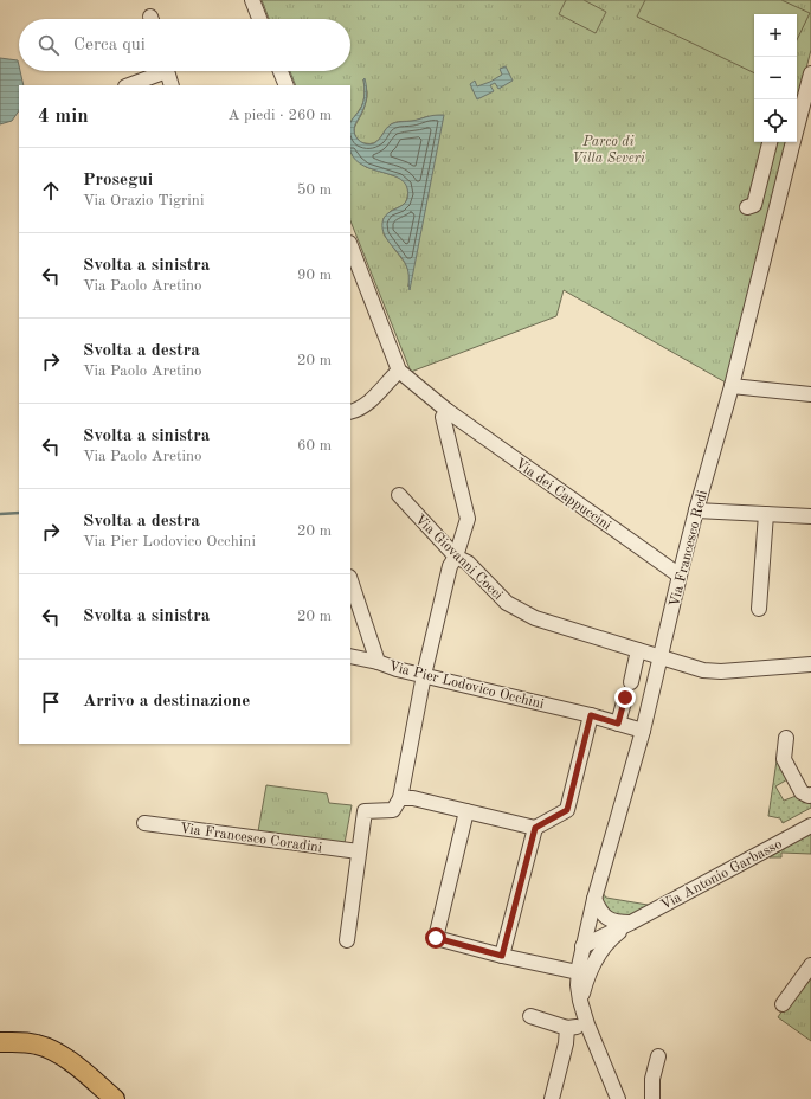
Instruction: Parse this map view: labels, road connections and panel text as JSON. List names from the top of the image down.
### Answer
{
  "streets": {
    "street": [
      "Via dei Cappuccini",
      "Via Francesco Redi",
      "Via Giovanni Cocci",
      "Via Pier Lodovico Occhini",
      "Via Francesco Coradini",
      "Via Antonio Garbasso"
    ]
  },
  "crossings": [
    ["Via dei Cappuccini", "Via Francesco Redi"],
    ["Via Francesco Redi", "Via Giovanni Cocci"],
    ["Via Francesco Redi", "Via Pier Lodovico Occhini"],
    ["Via Francesco Redi", "Via Antonio Garbasso"]
  ],
  "parks": ["Parco di Villa Severi"],
  "page": {
    "map_buttons": ["+", "−"],
    "search": "Cerca qui",
    "heading": ["4 min", "A piedi · 260 m"],
    "list": [
      ["Prosegui", "Via Orazio Tigrini", "50 m"],
      ["Svolta a sinistra", "Via Paolo Aretino", "90 m"],
      ["Svolta a destra", "Via Paolo Aretino", "20 m"],
      ["Svolta a sinistra", "Via Paolo Aretino", "60 m"],
      ["Svolta a destra", "Via Pier Lodovico Occhini", "20 m"],
      ["Svolta a sinistra", "20 m"],
      "Arrivo a destinazione"
    ]
  }
}
